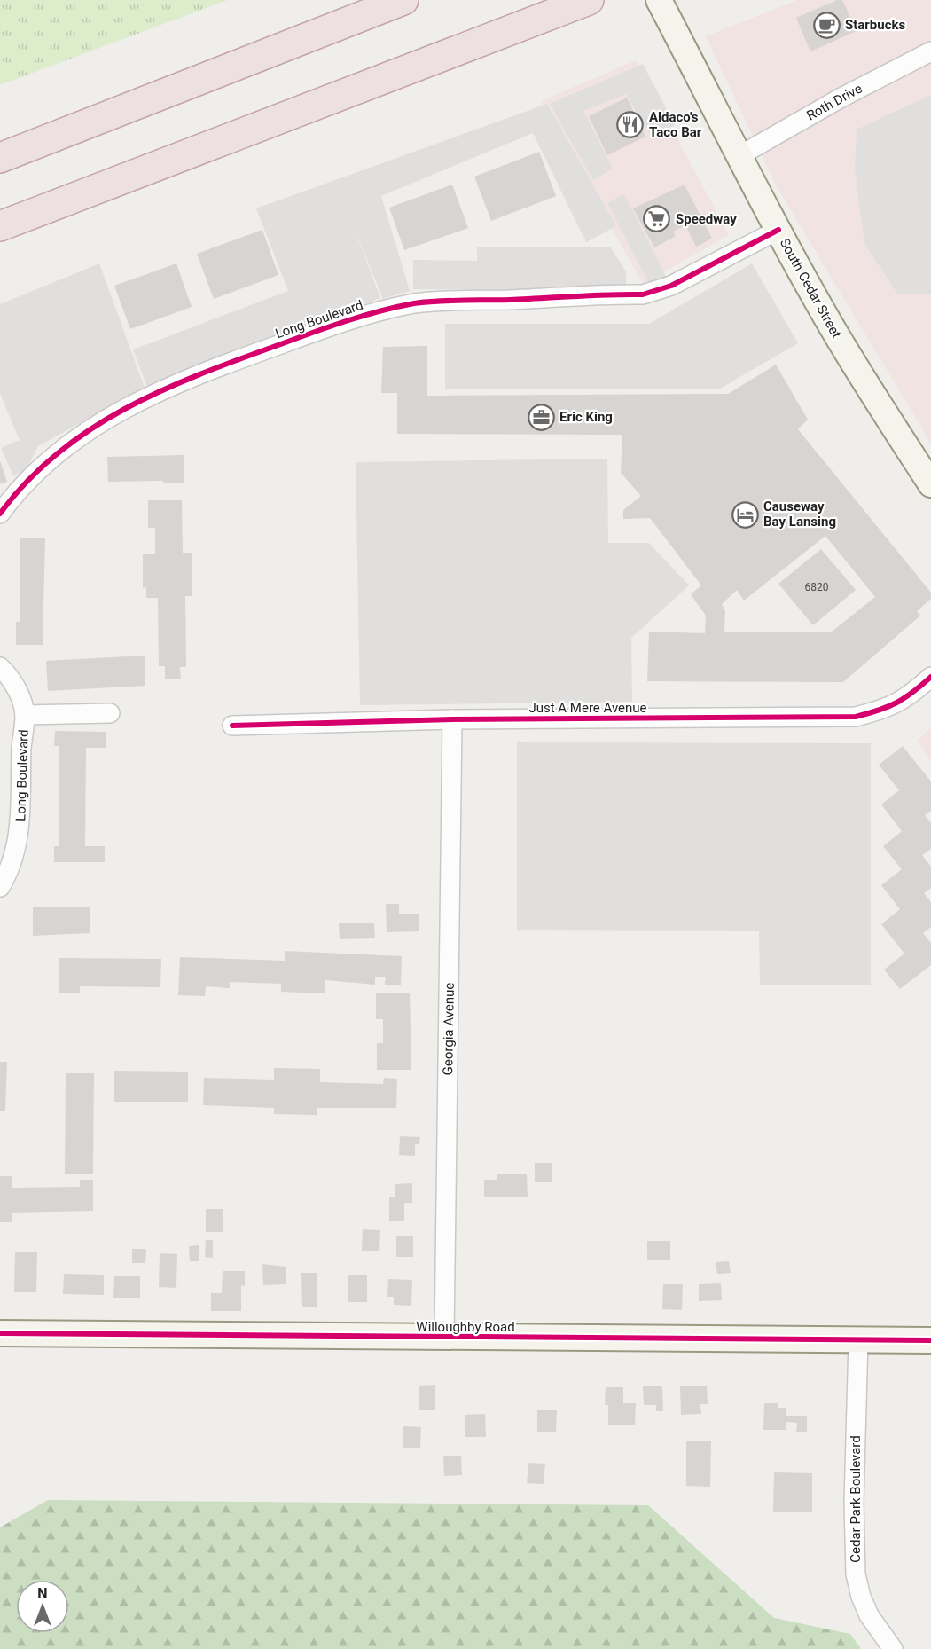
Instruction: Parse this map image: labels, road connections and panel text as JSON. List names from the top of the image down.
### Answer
{
  "streets": {
    "street": [
      "Roth Drive",
      "South Cedar Street",
      "Long Boulevard",
      "Just A Mere Avenue",
      "Georgia Avenue",
      "Willoughby Road",
      "Cedar Park Boulevard"
    ]
  },
  "crossings": [
    ["Roth Drive", "South Cedar Street"],
    ["South Cedar Street", "Long Boulevard"],
    ["Just A Mere Avenue", "Georgia Avenue"],
    ["Georgia Avenue", "Willoughby Road"],
    ["Willoughby Road", "Cedar Park Boulevard"]
  ],
  "places": {
    "cafe": ["Starbucks"],
    "restaurant": ["Aldaco's Taco Bar"],
    "supermarket": ["Speedway"],
    "office": ["Eric King"],
    "hotel": ["Causeway Bay Lansing"]
  },
  "house_numbers": ["6820"],
  "north": "top"
}
